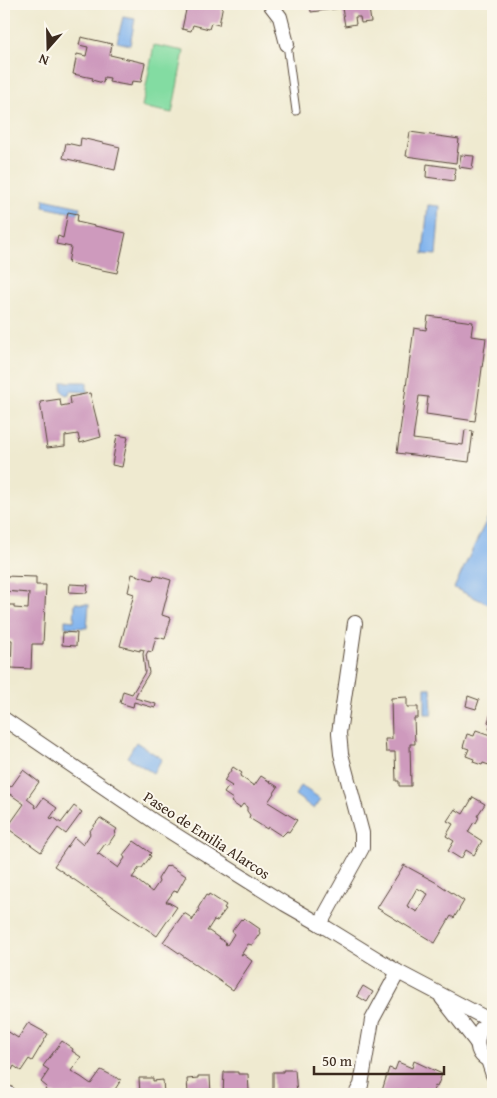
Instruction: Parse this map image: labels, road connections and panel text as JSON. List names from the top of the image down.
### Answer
{
  "streets": {
    "street": ["Paseo de Emilia Alarcos"]
  },
  "scale_bar": "50 m",
  "north": "bottom"
}
